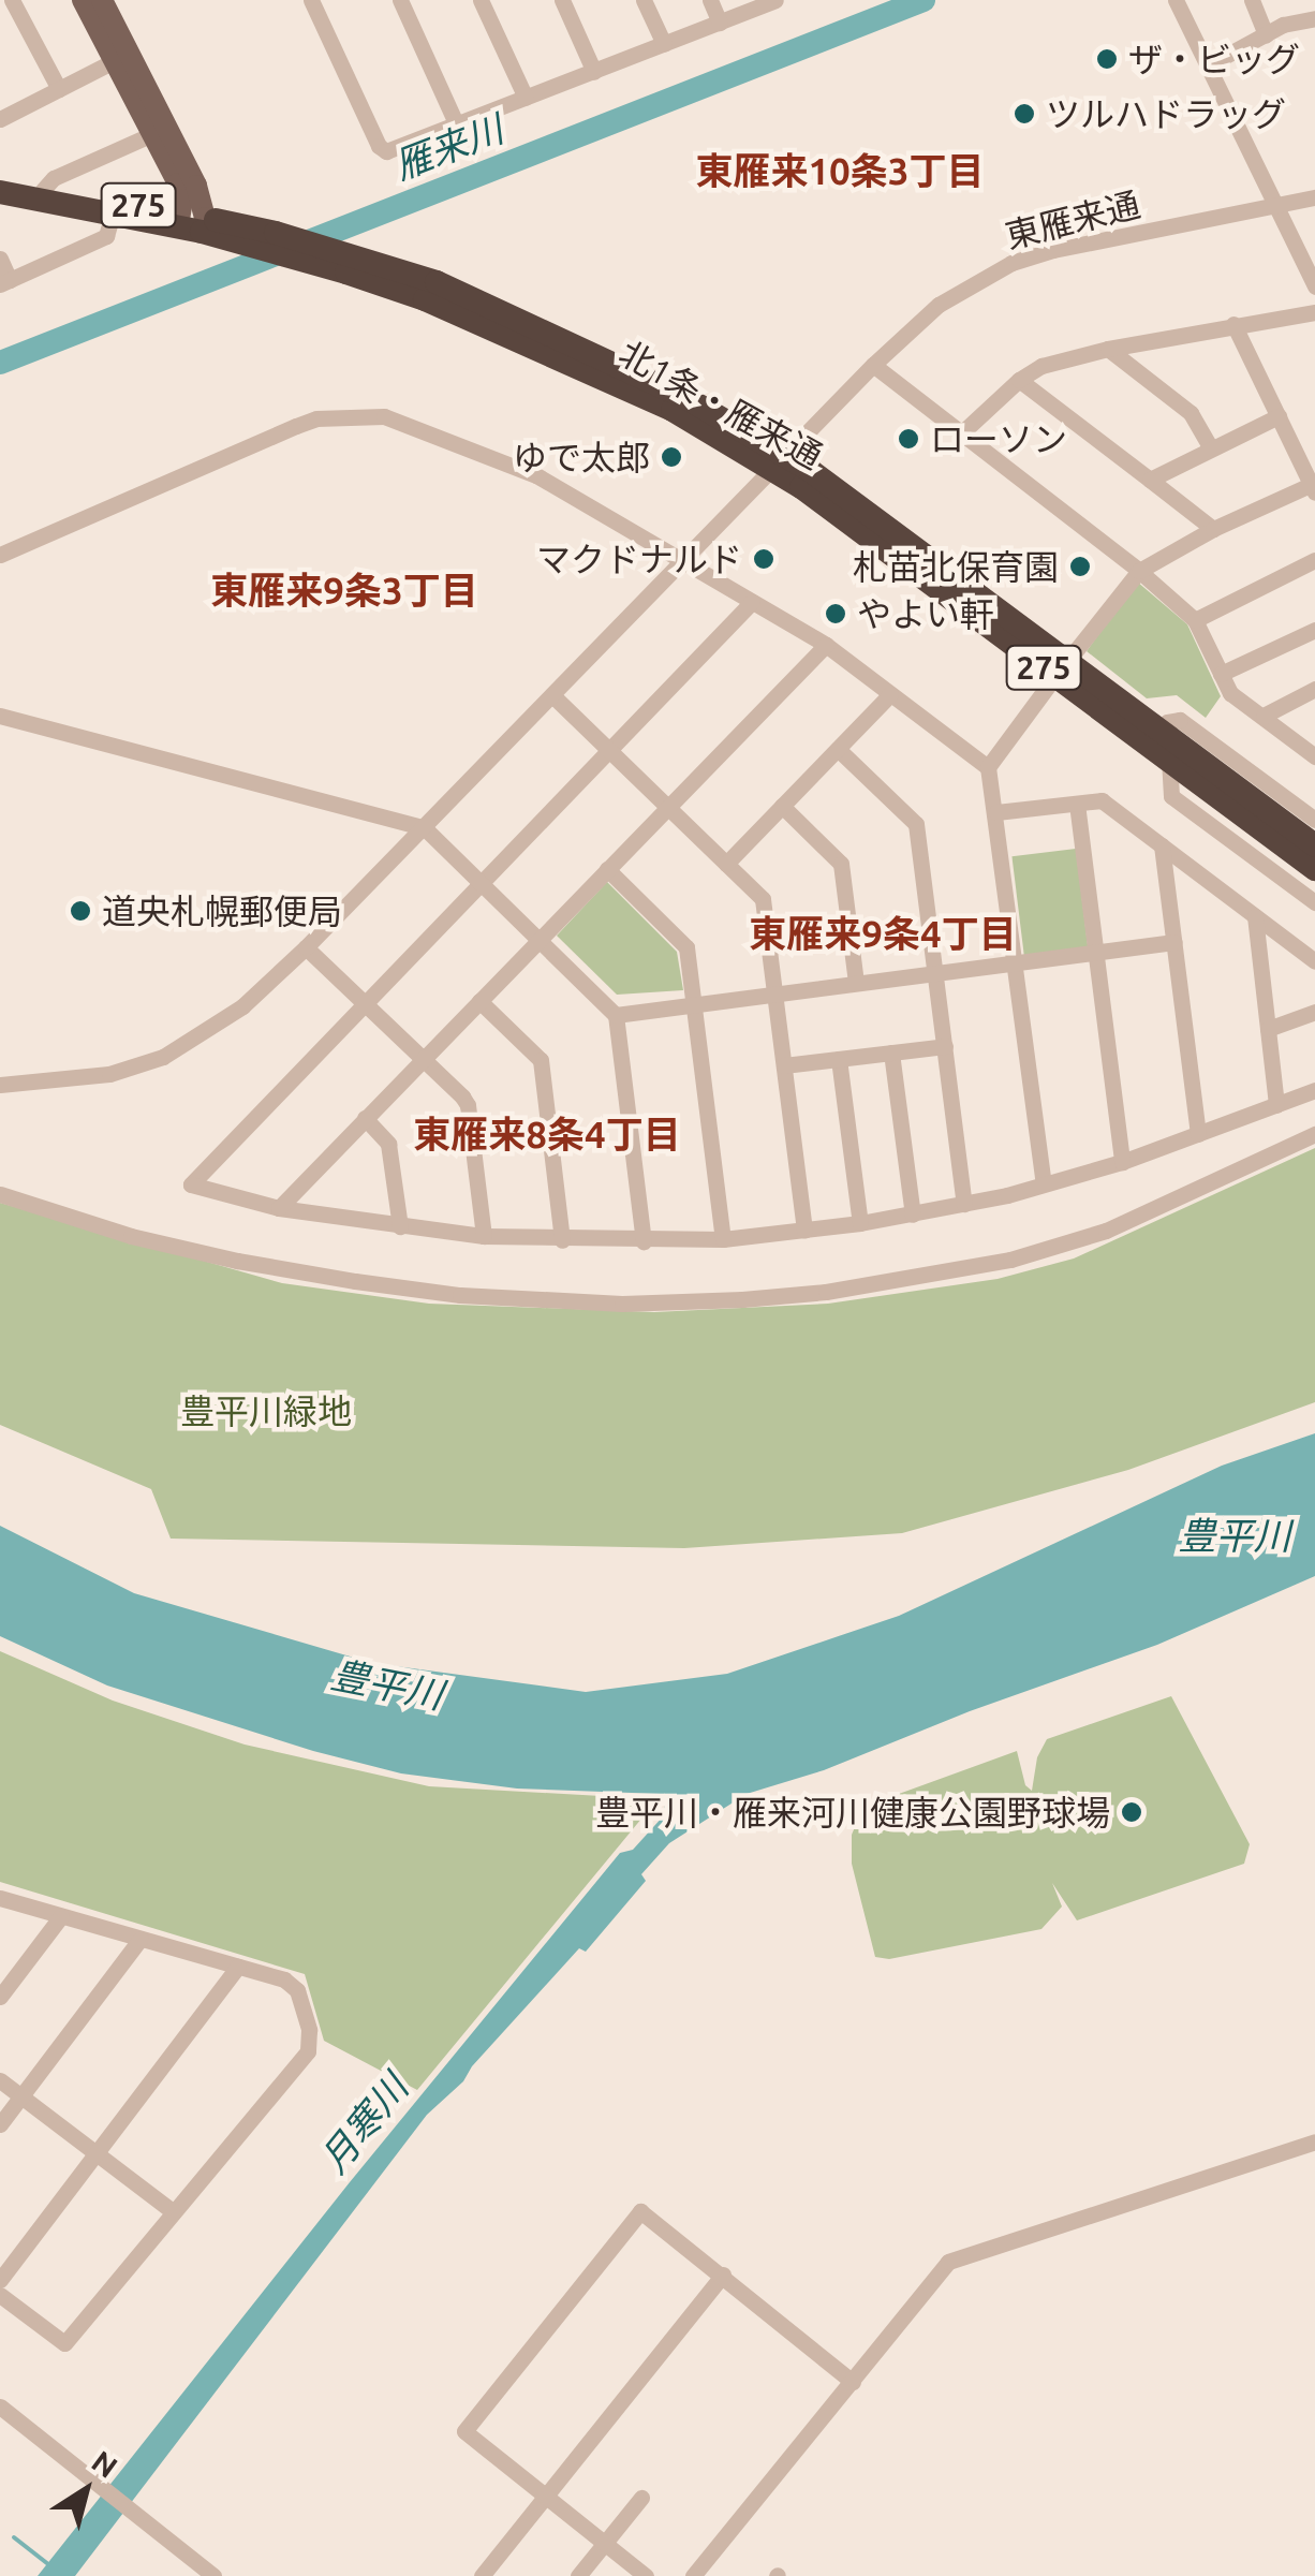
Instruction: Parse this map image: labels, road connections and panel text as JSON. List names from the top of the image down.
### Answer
{
  "streets": {
    "highway": ["275", "北1条・雁来通"],
    "street": ["東雁来通"]
  },
  "crossings": [
    ["東雁来通", "北1条・雁来通"]
  ],
  "districts": [
    "東雁来10条3丁目",
    "東雁来9条3丁目",
    "東雁来9条4丁目",
    "東雁来8条4丁目"
  ],
  "water": ["雁来川", "豊平川", "月寒川"],
  "parks": ["豊平川緑地"],
  "places": [
    "ザ・ビッグ",
    "ツルハドラッグ",
    "ローソン",
    "ゆで太郎",
    "マクドナルド",
    "札苗北保育園",
    "やよい軒",
    "道央札幌郵便局",
    "豊平川・雁来河川健康公園野球場"
  ],
  "north": "top right"
}
